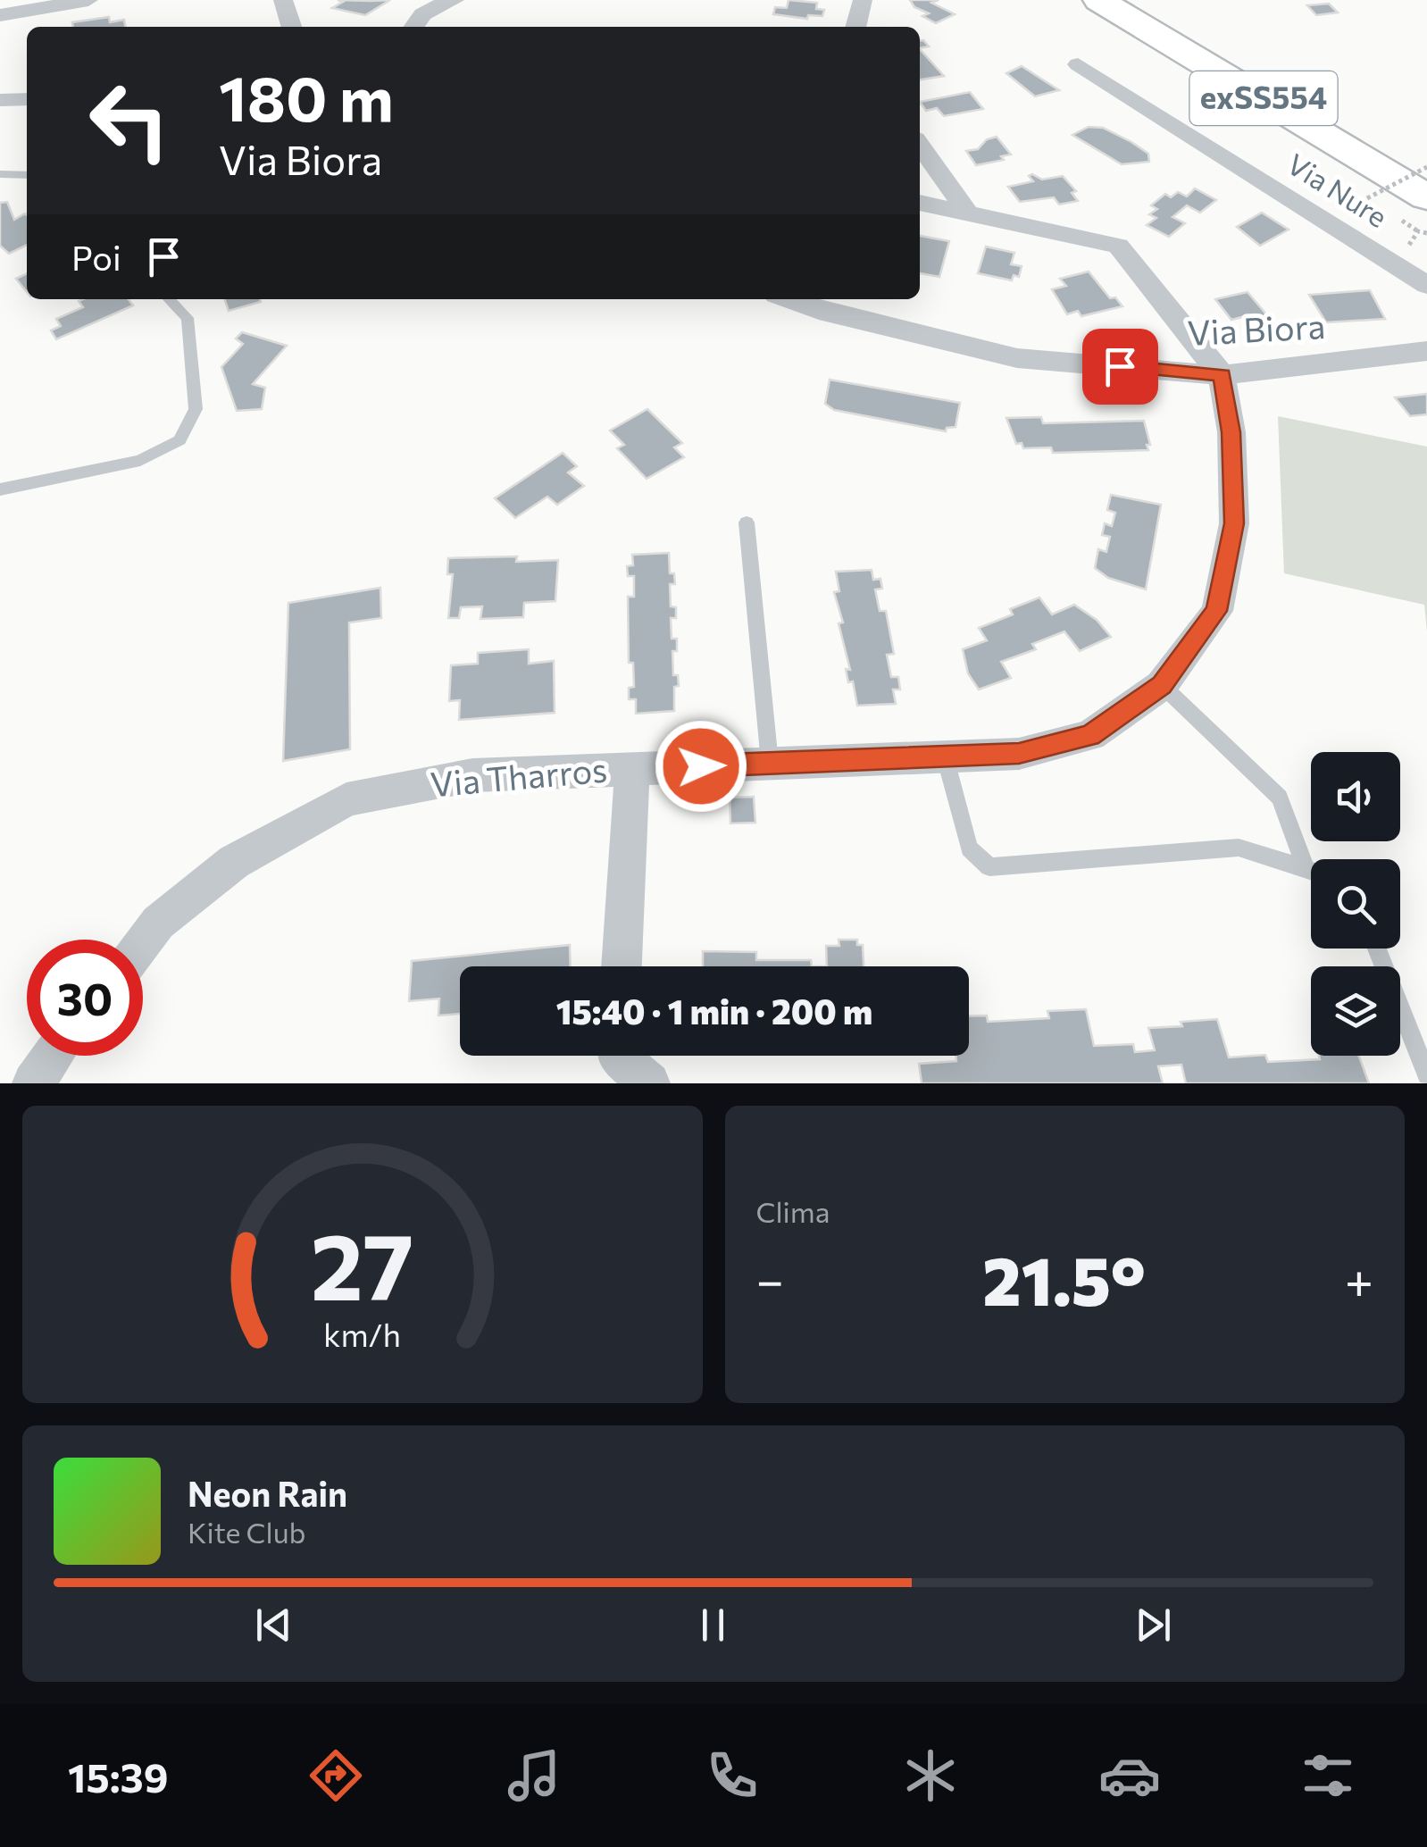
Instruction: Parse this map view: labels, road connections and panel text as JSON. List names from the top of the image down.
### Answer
{
  "streets": {
    "main road": ["exSS554"],
    "street": ["Via Nure", "Via Biora", "Via Tharros"]
  },
  "crossings": [
    ["Via Biora", "Via Tharros"]
  ],
  "page": {
    "turn": ["180 m", "Via Biora"],
    "then": "Poi",
    "limit": "30",
    "trip": "15:40 · 1 min · 200 m",
    "tile": "Clima",
    "heat": ["−", "21.5°", "+"],
    "song": ["Neon Rain", "Kite Club"],
    "tabs": "15:39",
    "gauge": ["27", "km/h"]
  }
}
